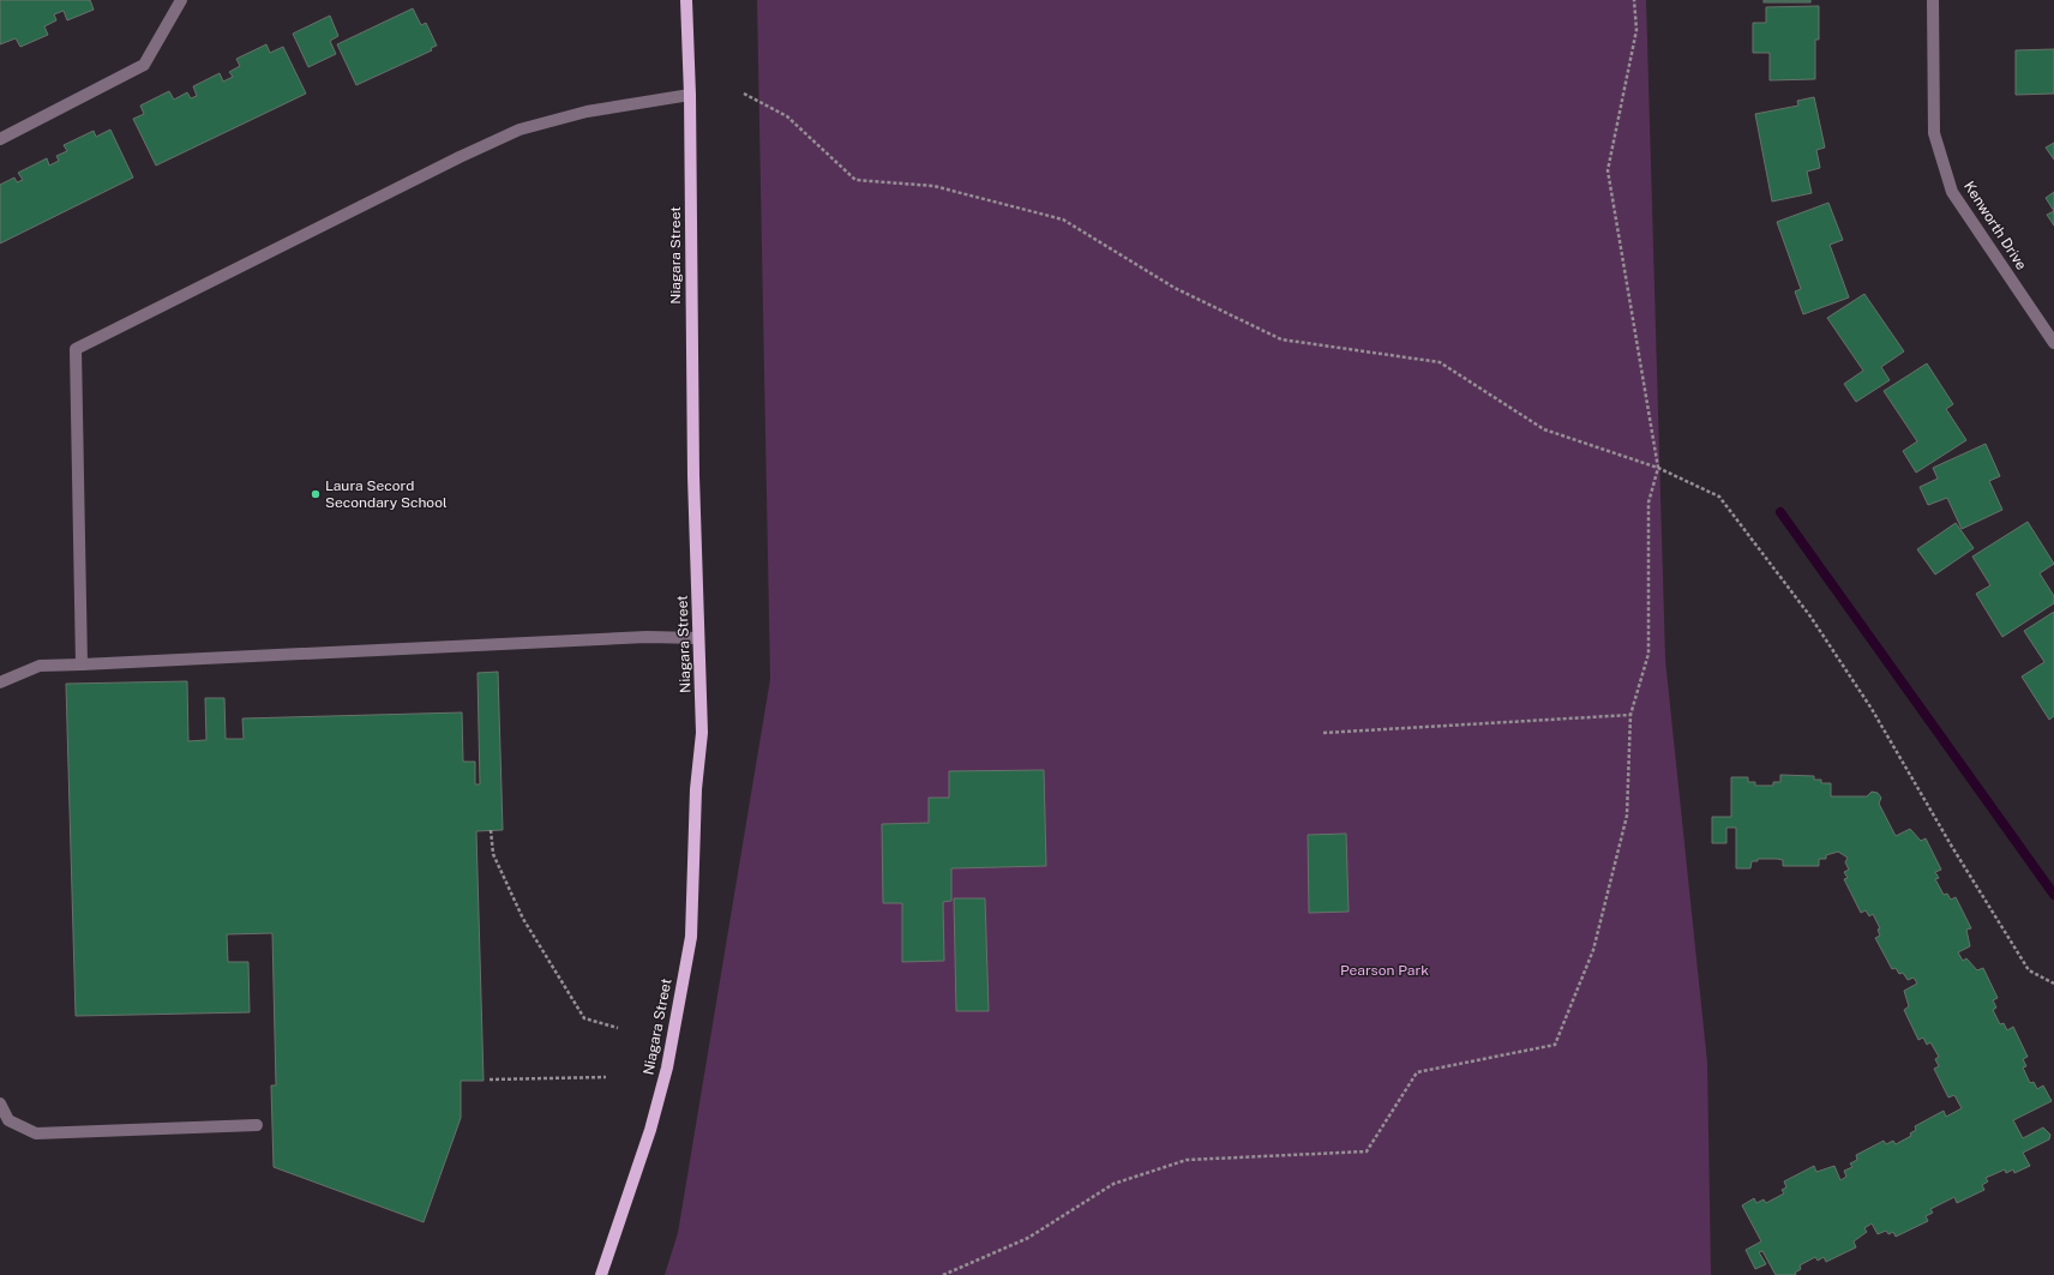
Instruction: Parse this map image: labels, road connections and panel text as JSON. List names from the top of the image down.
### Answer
{
  "streets": {
    "main road": ["Niagara Street"],
    "street": ["Kenworth Drive"]
  },
  "parks": ["Pearson Park"],
  "places": ["Laura Secord Secondary School"]
}
